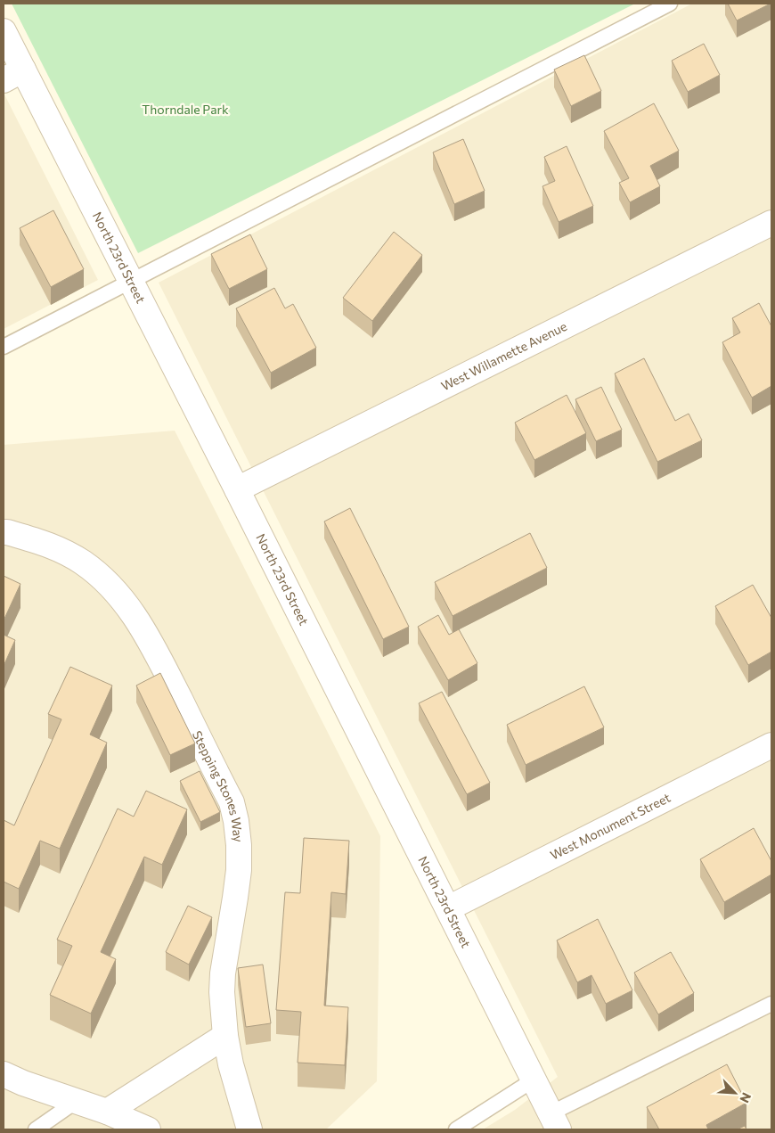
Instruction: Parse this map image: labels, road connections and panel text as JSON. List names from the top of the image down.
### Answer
{
  "streets": {
    "street": [
      "North 23rd Street",
      "West Willamette Avenue",
      "Stepping Stones Way",
      "West Monument Street"
    ]
  },
  "crossings": [
    ["North 23rd Street", "West Willamette Avenue"],
    ["North 23rd Street", "West Monument Street"]
  ],
  "parks": ["Thorndale Park"],
  "north": "bottom right"
}
